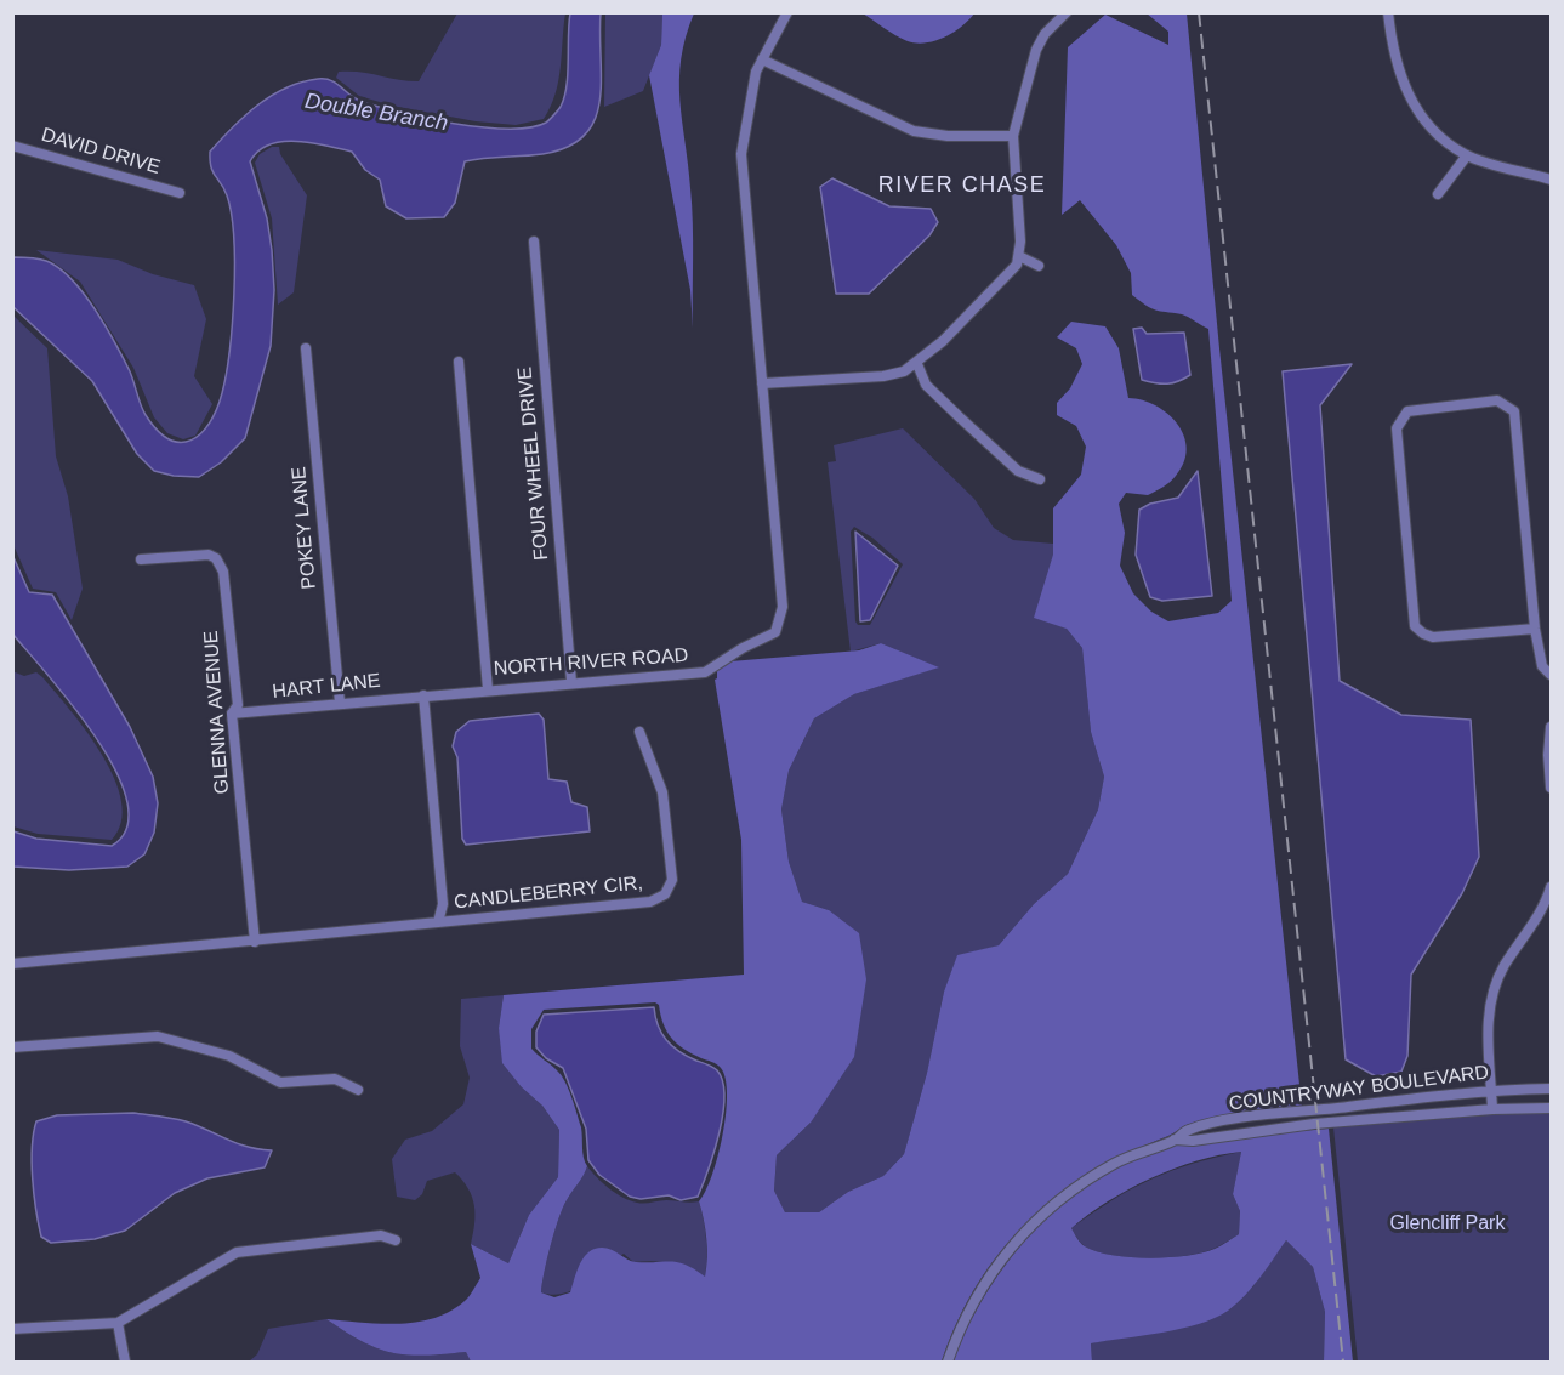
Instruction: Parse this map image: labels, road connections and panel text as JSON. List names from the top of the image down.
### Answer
{
  "streets": {
    "street": [
      "DAVID DRIVE",
      "FOUR WHEEL DRIVE",
      "POKEY LANE",
      "NORTH RIVER ROAD",
      "HART LANE",
      "GLENNA AVENUE",
      "CANDLEBERRY CIR,",
      "COUNTRYWAY BOULEVARD"
    ]
  },
  "crossings": [
    ["FOUR WHEEL DRIVE", "NORTH RIVER ROAD"],
    ["POKEY LANE", "HART LANE"],
    ["NORTH RIVER ROAD", "HART LANE"],
    ["HART LANE", "GLENNA AVENUE"]
  ],
  "districts": ["RIVER CHASE"],
  "water": ["Double Branch"],
  "parks": ["Glencliff Park"]
}
